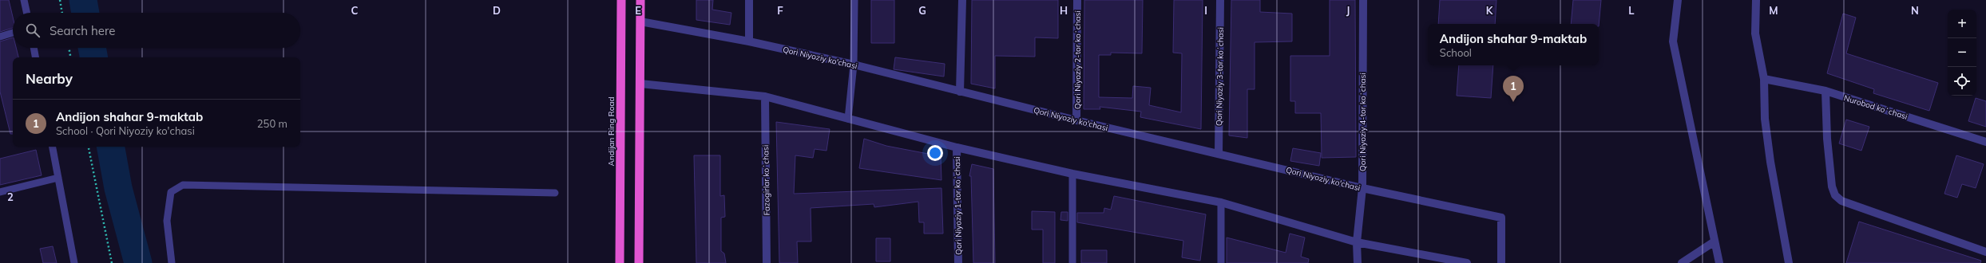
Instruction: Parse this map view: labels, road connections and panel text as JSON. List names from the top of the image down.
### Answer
{
  "streets": {
    "highway": ["Andijan Ring Road"],
    "street": [
      "Qori Niyoziy ko'chasi",
      "Qori Niyoziy 2-tor koʻchasi",
      "Qori Niyoziy 3-tor koʻchasi",
      "Nurobod koʻchasi",
      "Qori Niyoziy 4-tor koʻchasi",
      "Fazogirlar koʻchasi",
      "Qori Niyoziy 1-tor koʻchasi"
    ]
  },
  "crossings": [
    ["Qori Niyoziy ko'chasi", "Qori Niyoziy 2-tor koʻchasi"],
    ["Qori Niyoziy ko'chasi", "Qori Niyoziy 3-tor koʻchasi"],
    ["Qori Niyoziy ko'chasi", "Qori Niyoziy 4-tor koʻchasi"]
  ],
  "page": {
    "map_buttons": ["+", "−"],
    "search": "Search here",
    "popup": ["Andijon shahar 9-maktab", "School"],
    "heading": "Nearby",
    "pins": "1",
    "list": [
      {
        "mark": "1",
        "name": "Andijon shahar 9-maktab",
        "note": "School · Qori Niyoziy ko'chasi",
        "value": "250 m"
      }
    ]
  },
  "grid": {
    "columns": [
      "C",
      "D",
      "E",
      "F",
      "G",
      "H",
      "I",
      "J",
      "K",
      "L",
      "M",
      "N"
    ],
    "rows": ["2"]
  }
}
